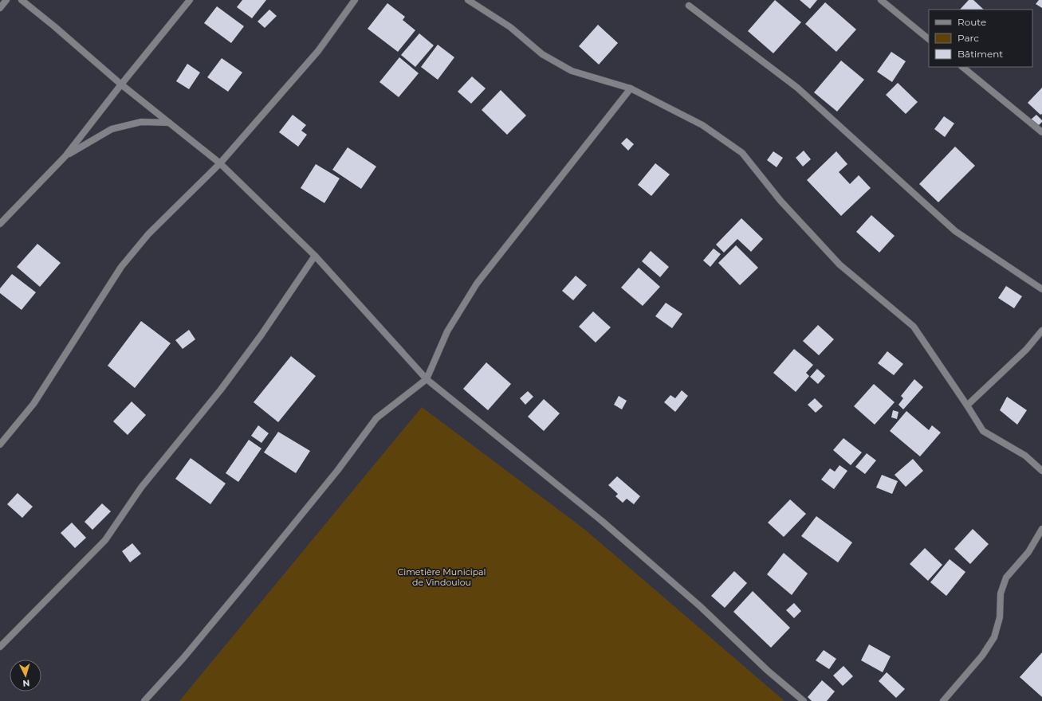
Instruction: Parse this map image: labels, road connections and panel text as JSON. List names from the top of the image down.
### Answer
{
  "parks": ["Cimetière Municipal de Vindoulou"],
  "legend": ["Route", "Parc", "Bâtiment"],
  "north": "bottom"
}
